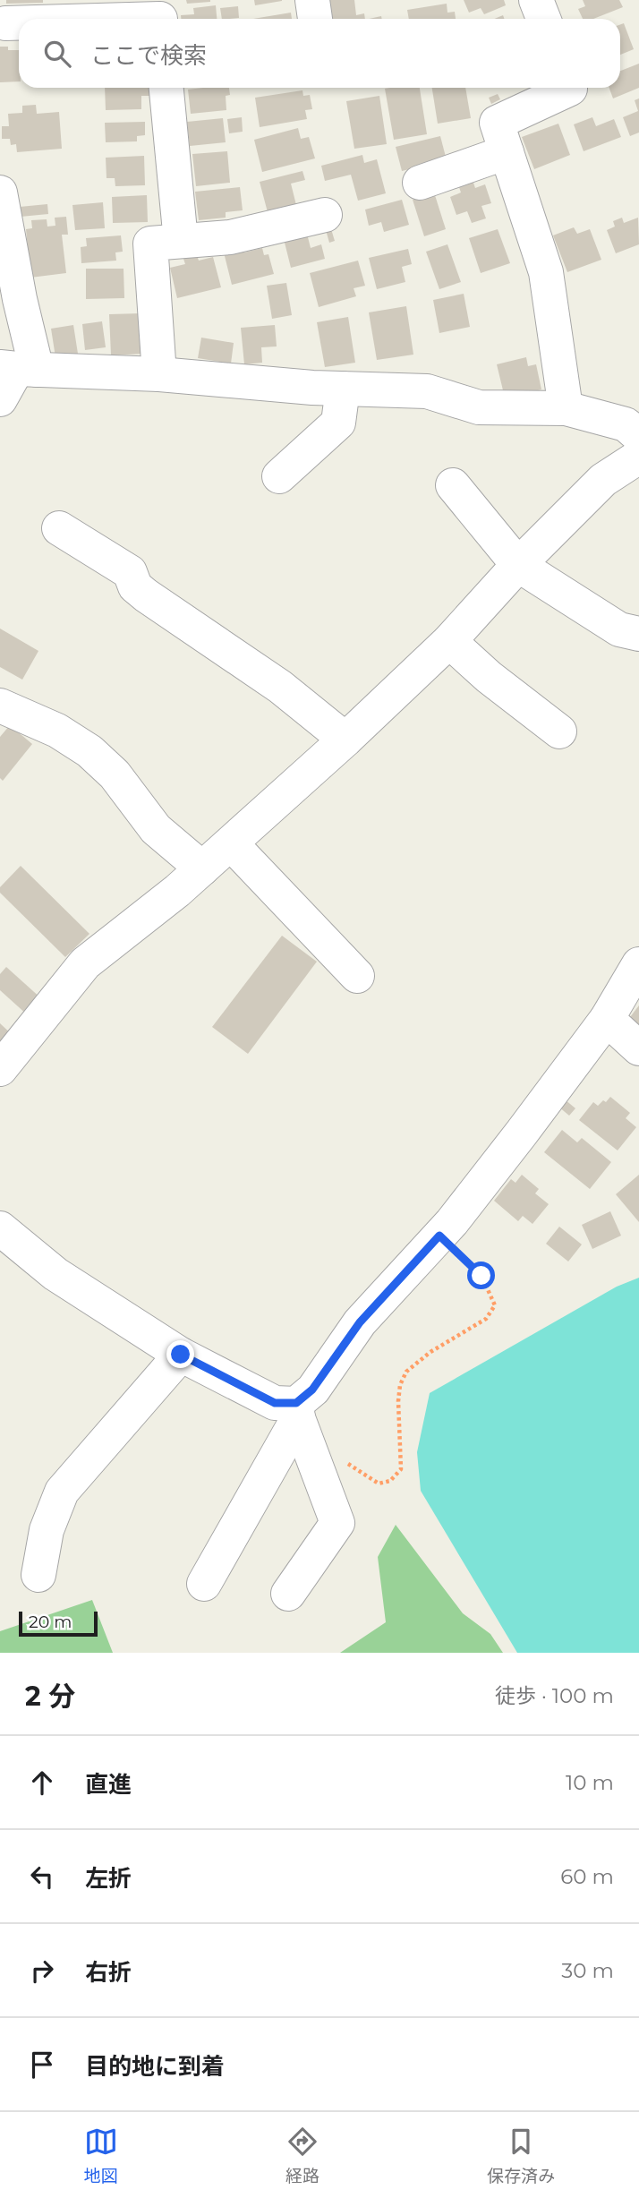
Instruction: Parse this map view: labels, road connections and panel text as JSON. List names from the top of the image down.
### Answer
{
  "scale_bar": "20 m",
  "page": {
    "search": "ここで検索",
    "scale": "20 m",
    "heading": ["2 分", "徒歩 · 100 m"],
    "list": [
      ["直進", "10 m"],
      ["左折", "60 m"],
      ["右折", "30 m"],
      "目的地に到着"
    ],
    "nav": ["地図", "経路", "保存済み"]
  }
}
